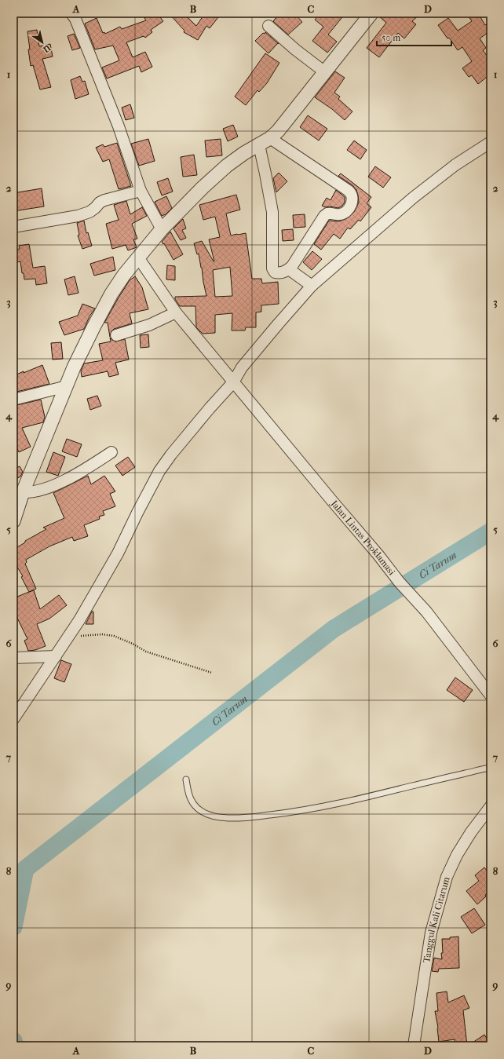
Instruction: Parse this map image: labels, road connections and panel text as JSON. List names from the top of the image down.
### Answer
{
  "streets": {
    "street": ["Jalan Lintas Proklamasi", "Tanggul Kali Citarum"]
  },
  "water": ["Ci Tarum"],
  "scale_bar": "50 m",
  "north": "bottom right",
  "grid": {
    "columns": [
      "A",
      "B",
      "C",
      "D"
    ],
    "rows": [
      "1",
      "2",
      "3",
      "4",
      "5",
      "6",
      "7",
      "8",
      "9"
    ]
  }
}
